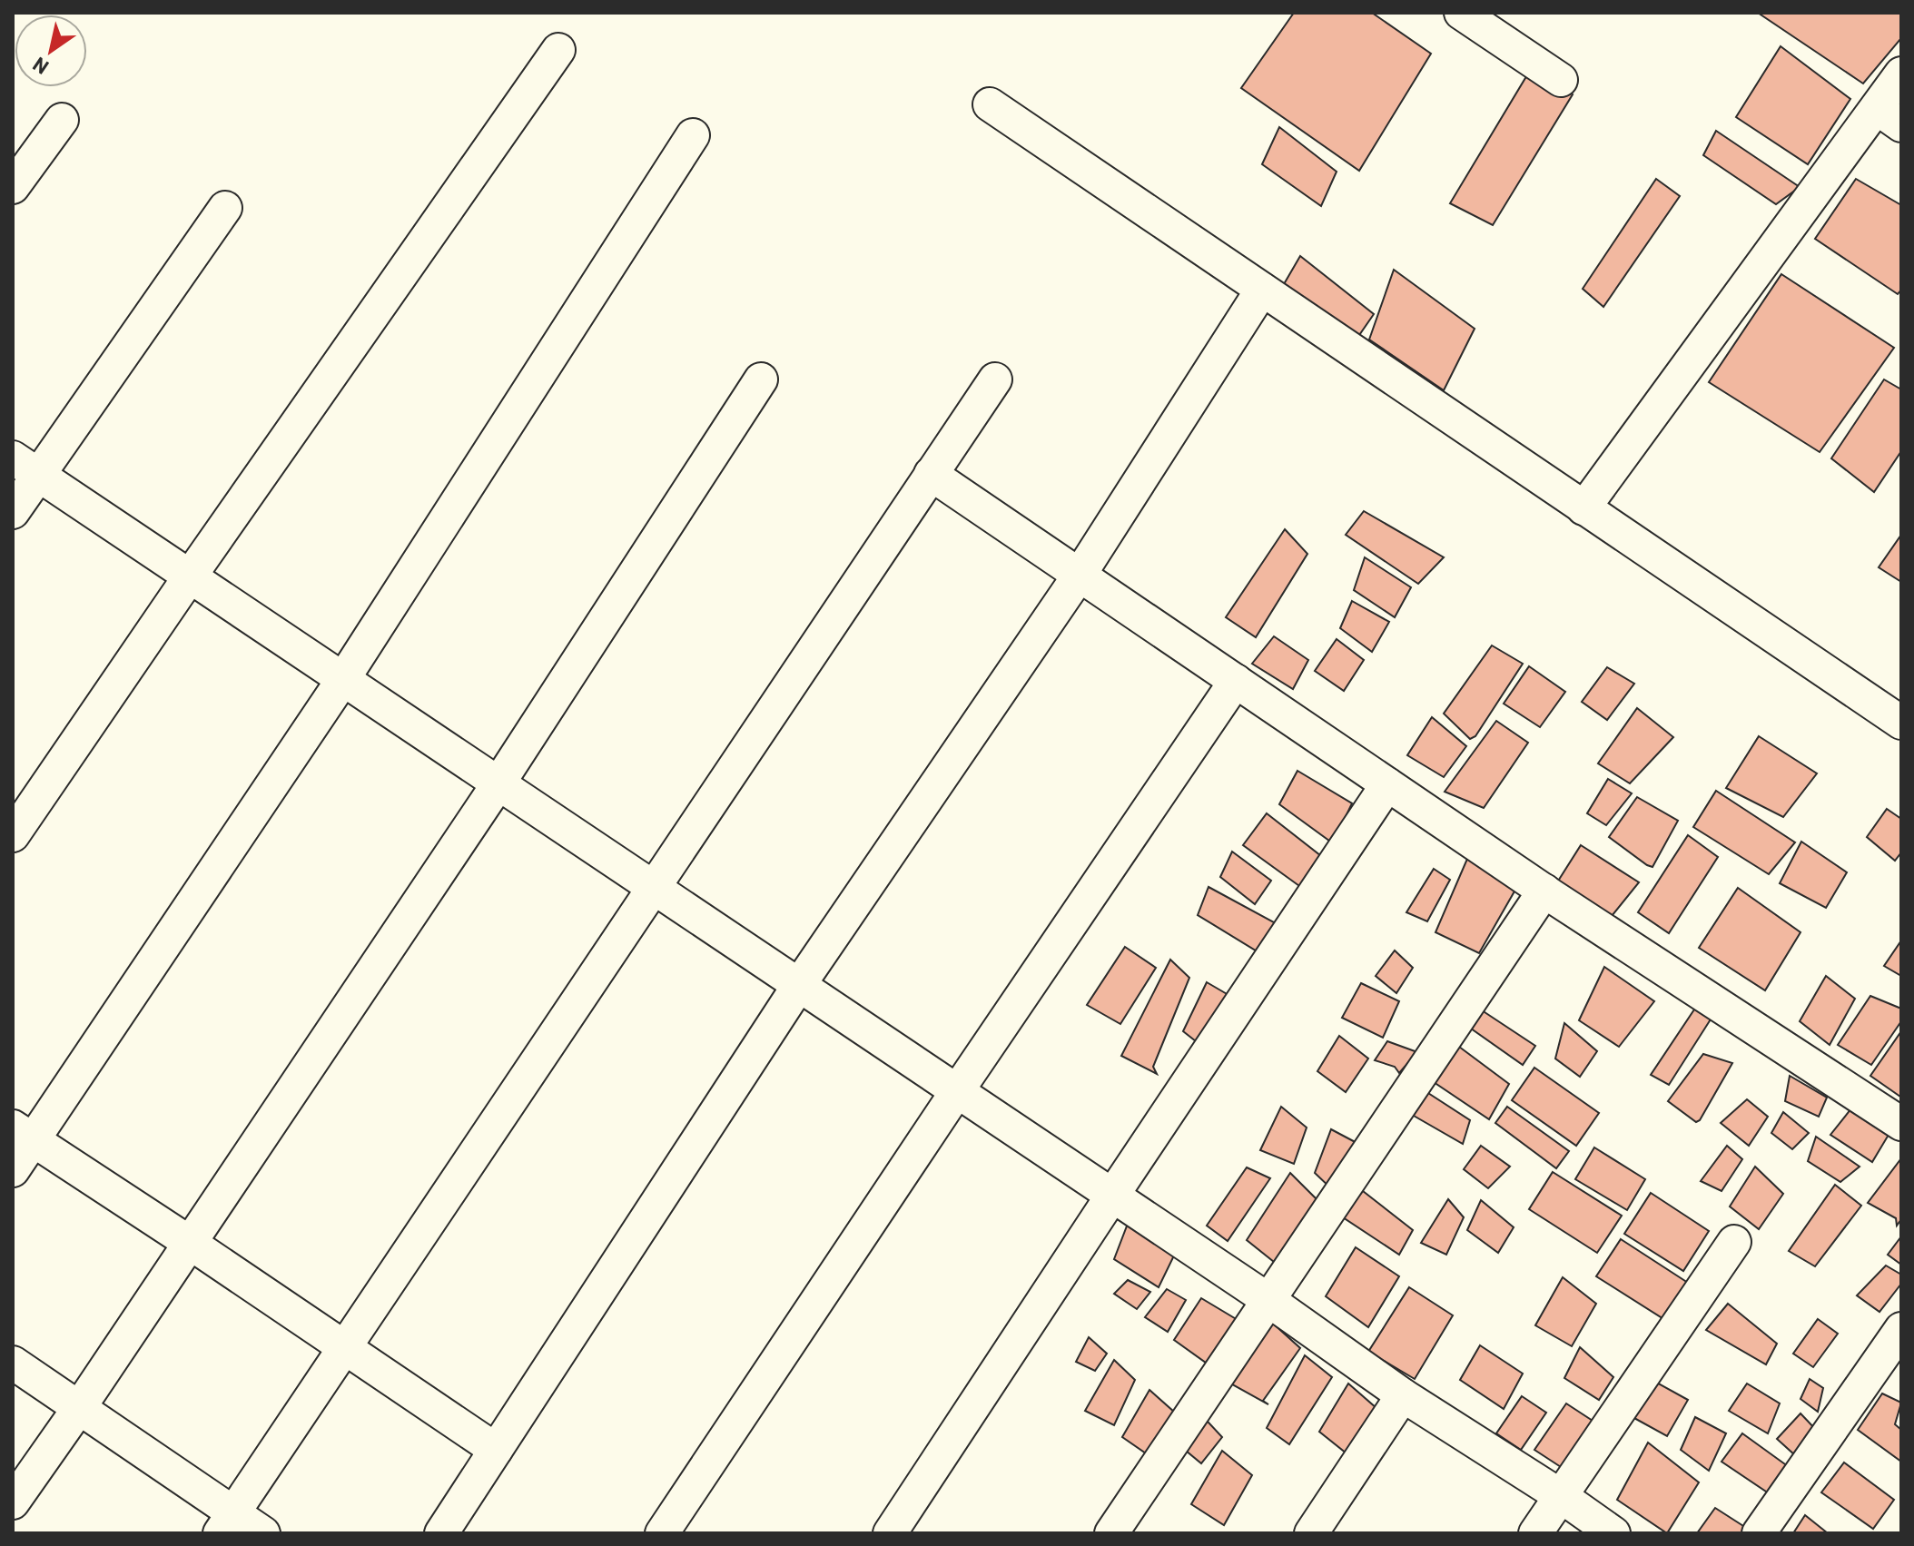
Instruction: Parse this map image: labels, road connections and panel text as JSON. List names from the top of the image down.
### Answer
{
  "north": "bottom left"
}
